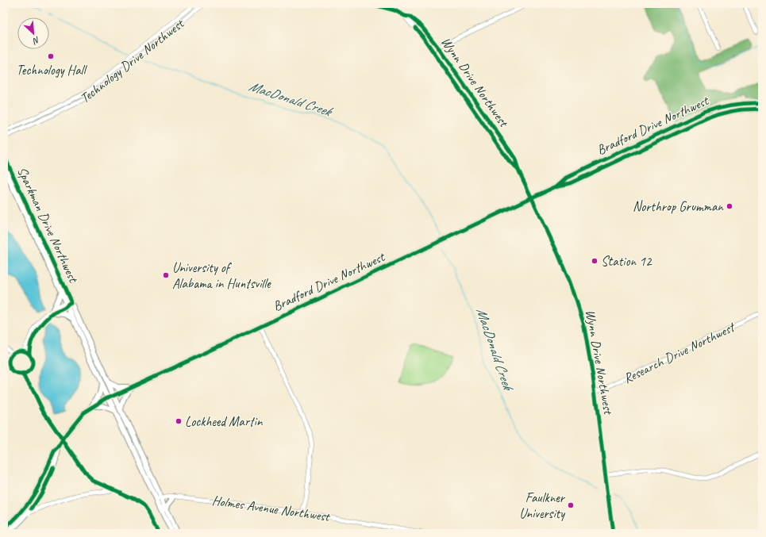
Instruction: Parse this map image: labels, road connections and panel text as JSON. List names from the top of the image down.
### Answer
{
  "streets": {
    "main road": ["Bradford Drive Northwest", "Sparkman Drive Northwest"],
    "street": [
      "Technology Drive Northwest",
      "Wynn Drive Northwest",
      "Research Drive Northwest",
      "Holmes Avenue Northwest"
    ]
  },
  "crossings": [
    ["Wynn Drive Northwest", "Bradford Drive Northwest"],
    ["Wynn Drive Northwest", "Research Drive Northwest"],
    ["Bradford Drive Northwest", "Sparkman Drive Northwest"],
    ["Sparkman Drive Northwest", "Holmes Avenue Northwest"]
  ],
  "water": ["MacDonald Creek"],
  "places": [
    "Technology Hall",
    "Northrop Grumman",
    "Station 12",
    "University of Alabama in Huntsville",
    "Lockheed Martin",
    "Faulkner University"
  ],
  "north": "bottom right"
}
